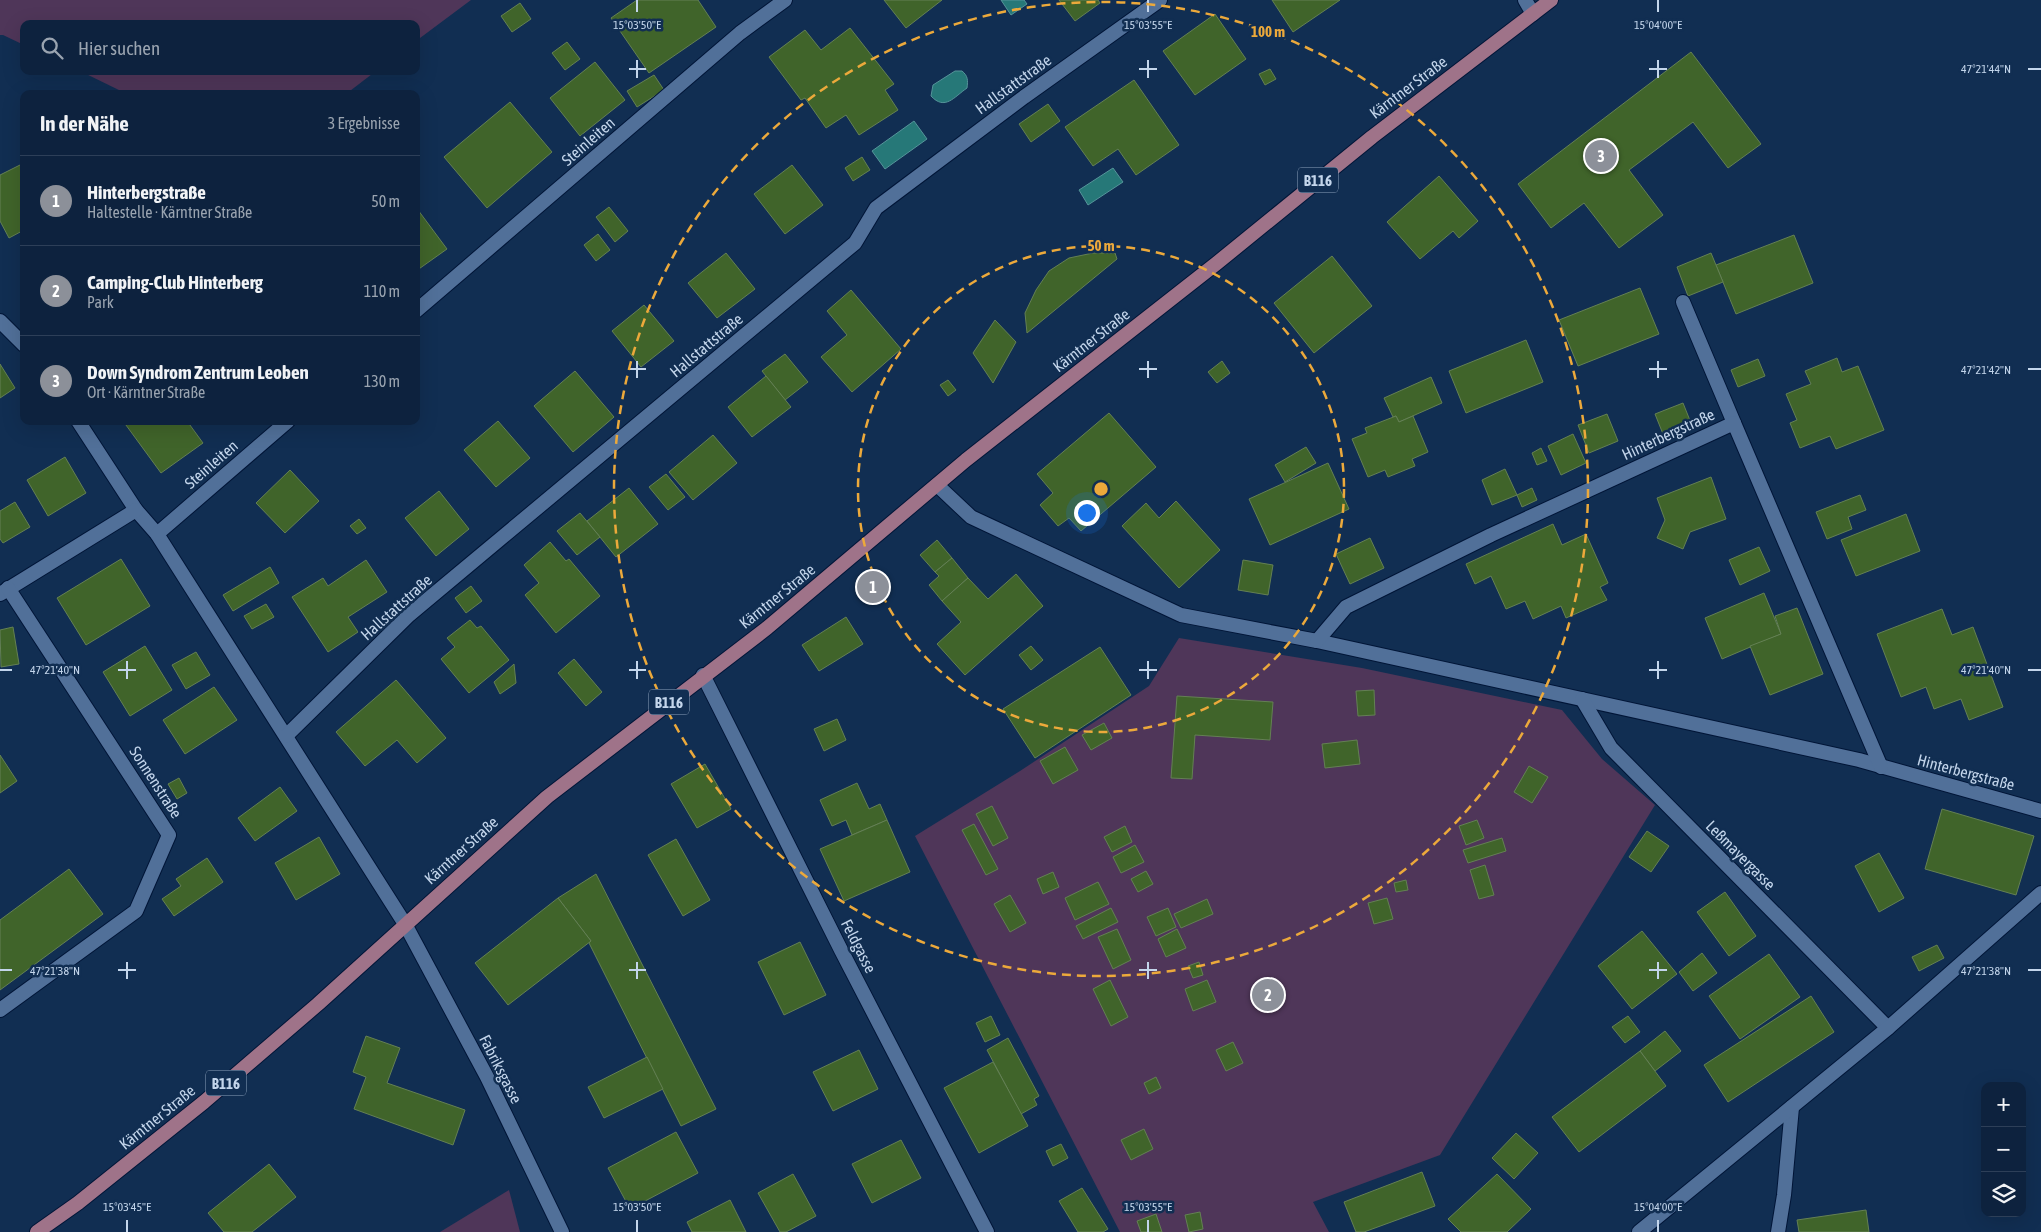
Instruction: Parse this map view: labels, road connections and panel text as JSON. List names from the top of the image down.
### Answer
{
  "streets": {
    "main road": ["Kärntner Straße", "B116"],
    "street": [
      "Hallstattstraße",
      "Steinleiten",
      "Hinterbergstraße",
      "Sonnenstraße",
      "Leßmayergasse",
      "Feldgasse",
      "Fabriksgasse"
    ]
  },
  "crossings": [
    ["Kärntner Straße", "Hinterbergstraße"],
    ["Kärntner Straße", "Feldgasse"],
    ["Kärntner Straße", "Fabriksgasse"],
    ["Hinterbergstraße", "Leßmayergasse"]
  ],
  "page": {
    "search": "Hier suchen",
    "heading": ["In der Nähe", "3 Ergebnisse"],
    "pins": ["3", "1", "2"],
    "list": [
      {
        "mark": "1",
        "name": "Hinterbergstraße",
        "note": "Haltestelle · Kärntner Straße",
        "value": "50 m"
      },
      {
        "mark": "2",
        "name": "Camping-Club Hinterberg",
        "note": "Park",
        "value": "110 m"
      },
      {
        "mark": "3",
        "name": "Down Syndrom Zentrum Leoben",
        "note": "Ort · Kärntner Straße",
        "value": "130 m"
      }
    ],
    "map_buttons": ["+", "−"]
  },
  "coordinates": [
    "15°03'50\"E",
    "15°03'55\"E",
    "15°04'00\"E",
    "47°21'44\"N",
    "47°21'42\"N",
    "47°21'40\"N",
    "47°21'38\"N",
    "15°03'45\"E"
  ],
  "rings": ["100 m", "50 m"]
}
